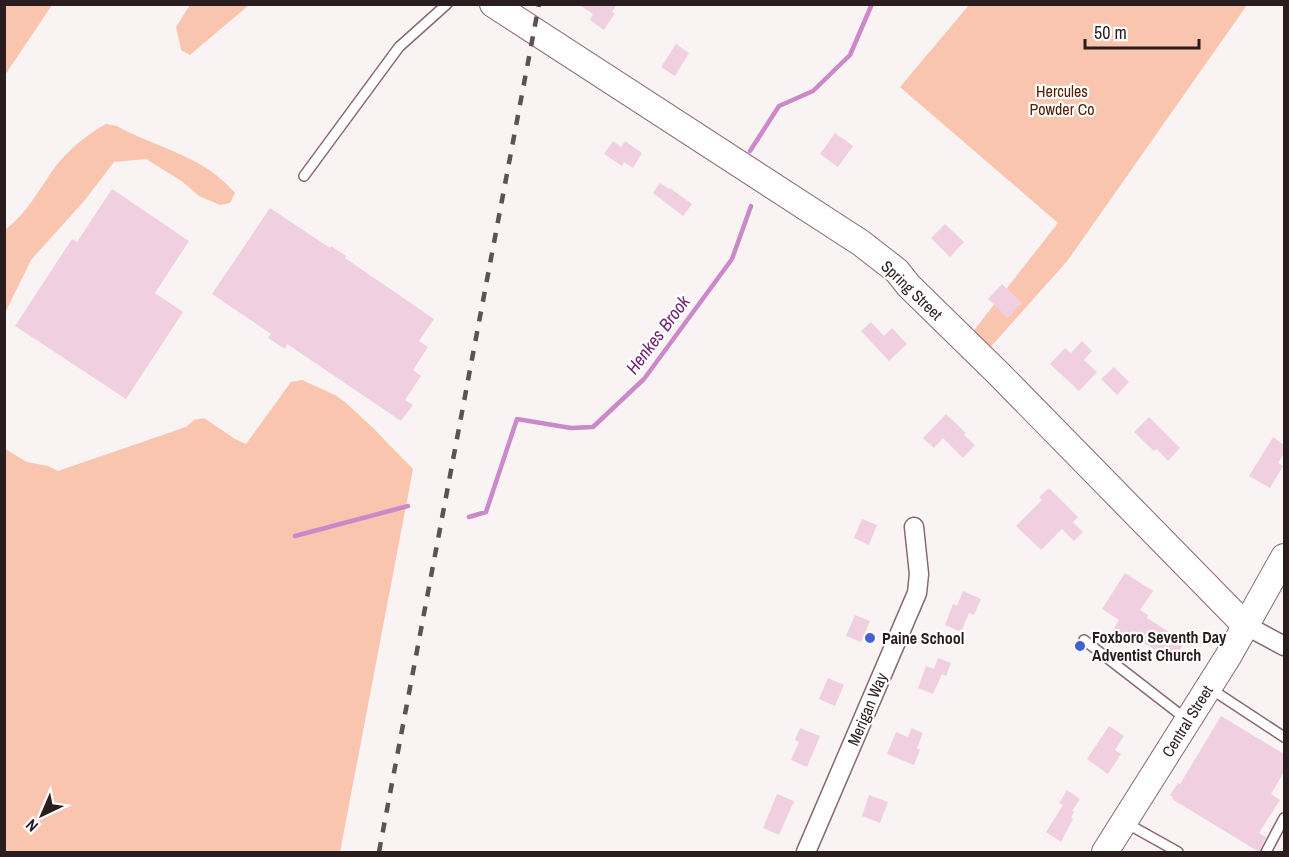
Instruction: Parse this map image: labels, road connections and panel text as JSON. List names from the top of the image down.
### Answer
{
  "streets": {
    "street": ["Spring Street", "Merigan Way", "Central Street"]
  },
  "crossings": [
    ["Spring Street", "Central Street"]
  ],
  "water": ["Henkes Brook"],
  "parks": ["Hercules Powder Co"],
  "places": ["Paine School", "Foxboro Seventh Day Adventist Church"],
  "scale_bar": "50 m",
  "north": "bottom left"
}
